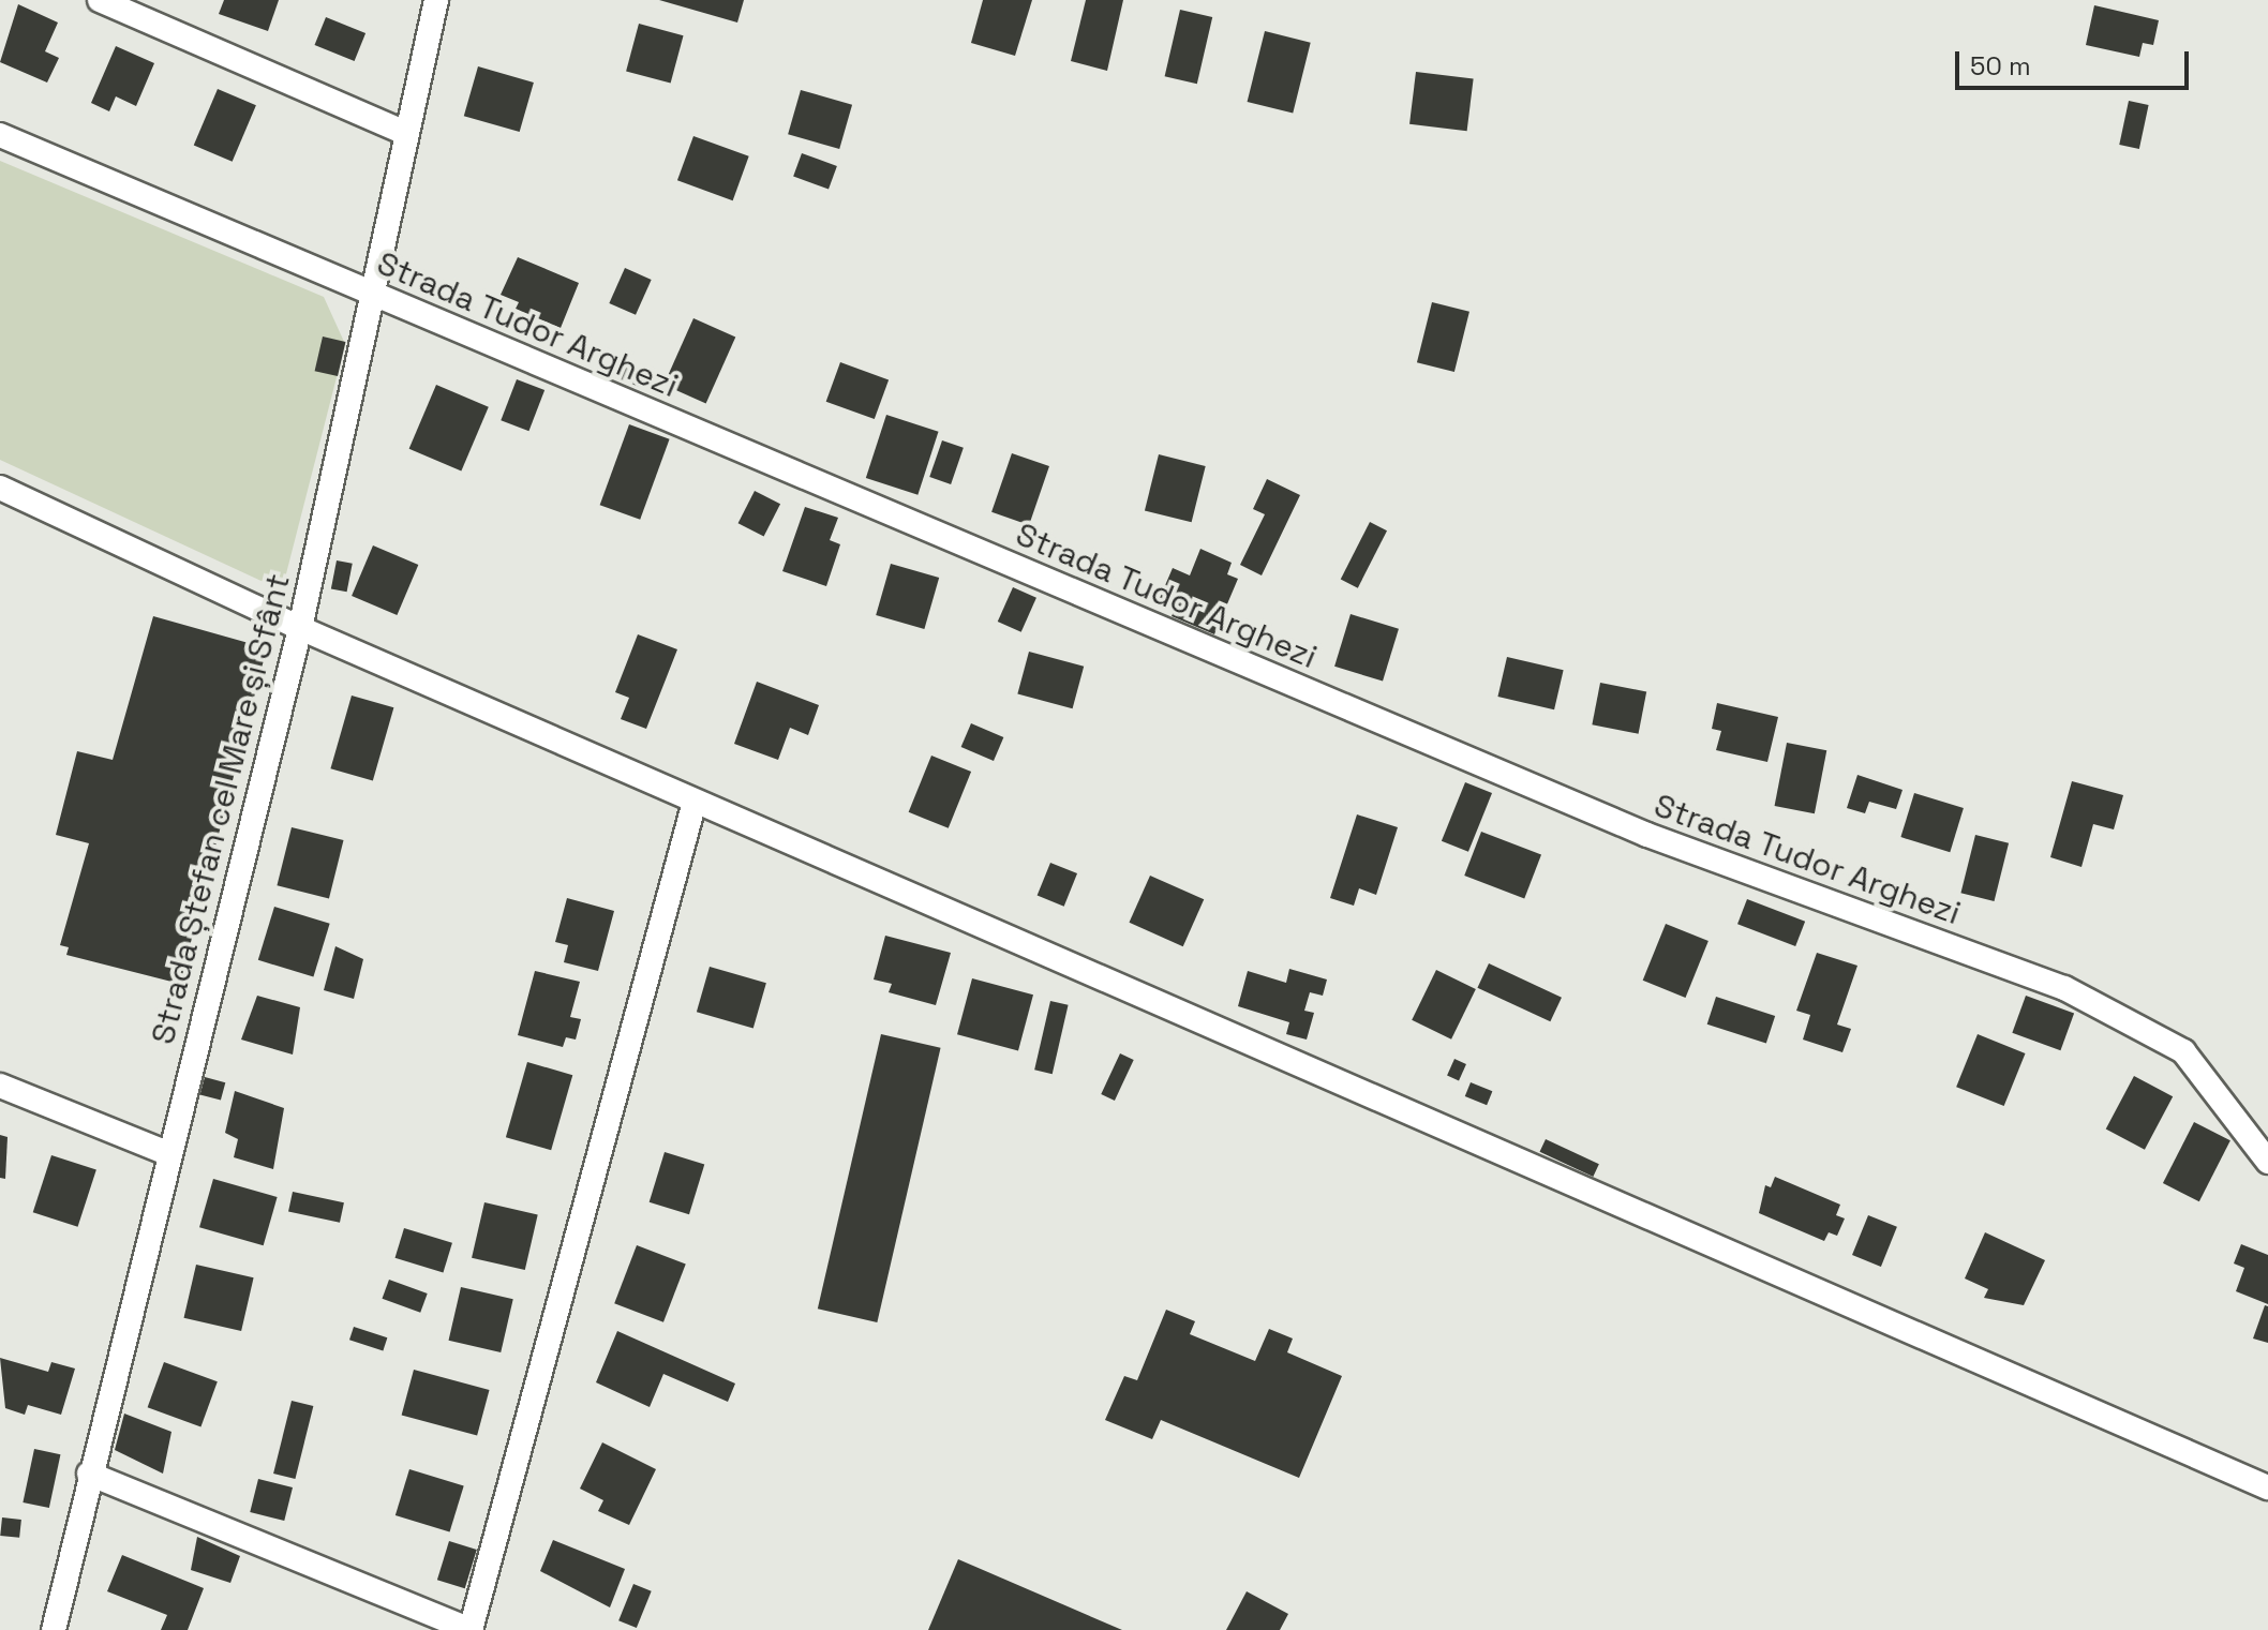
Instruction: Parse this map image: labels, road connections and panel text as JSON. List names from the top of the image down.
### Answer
{
  "streets": {
    "street": ["Strada Tudor Arghezi", "Strada Ștefan cel Mare și Sfânt"]
  },
  "crossings": [
    ["Strada Tudor Arghezi", "Strada Ștefan cel Mare și Sfânt"]
  ],
  "scale_bar": "50 m"
}
